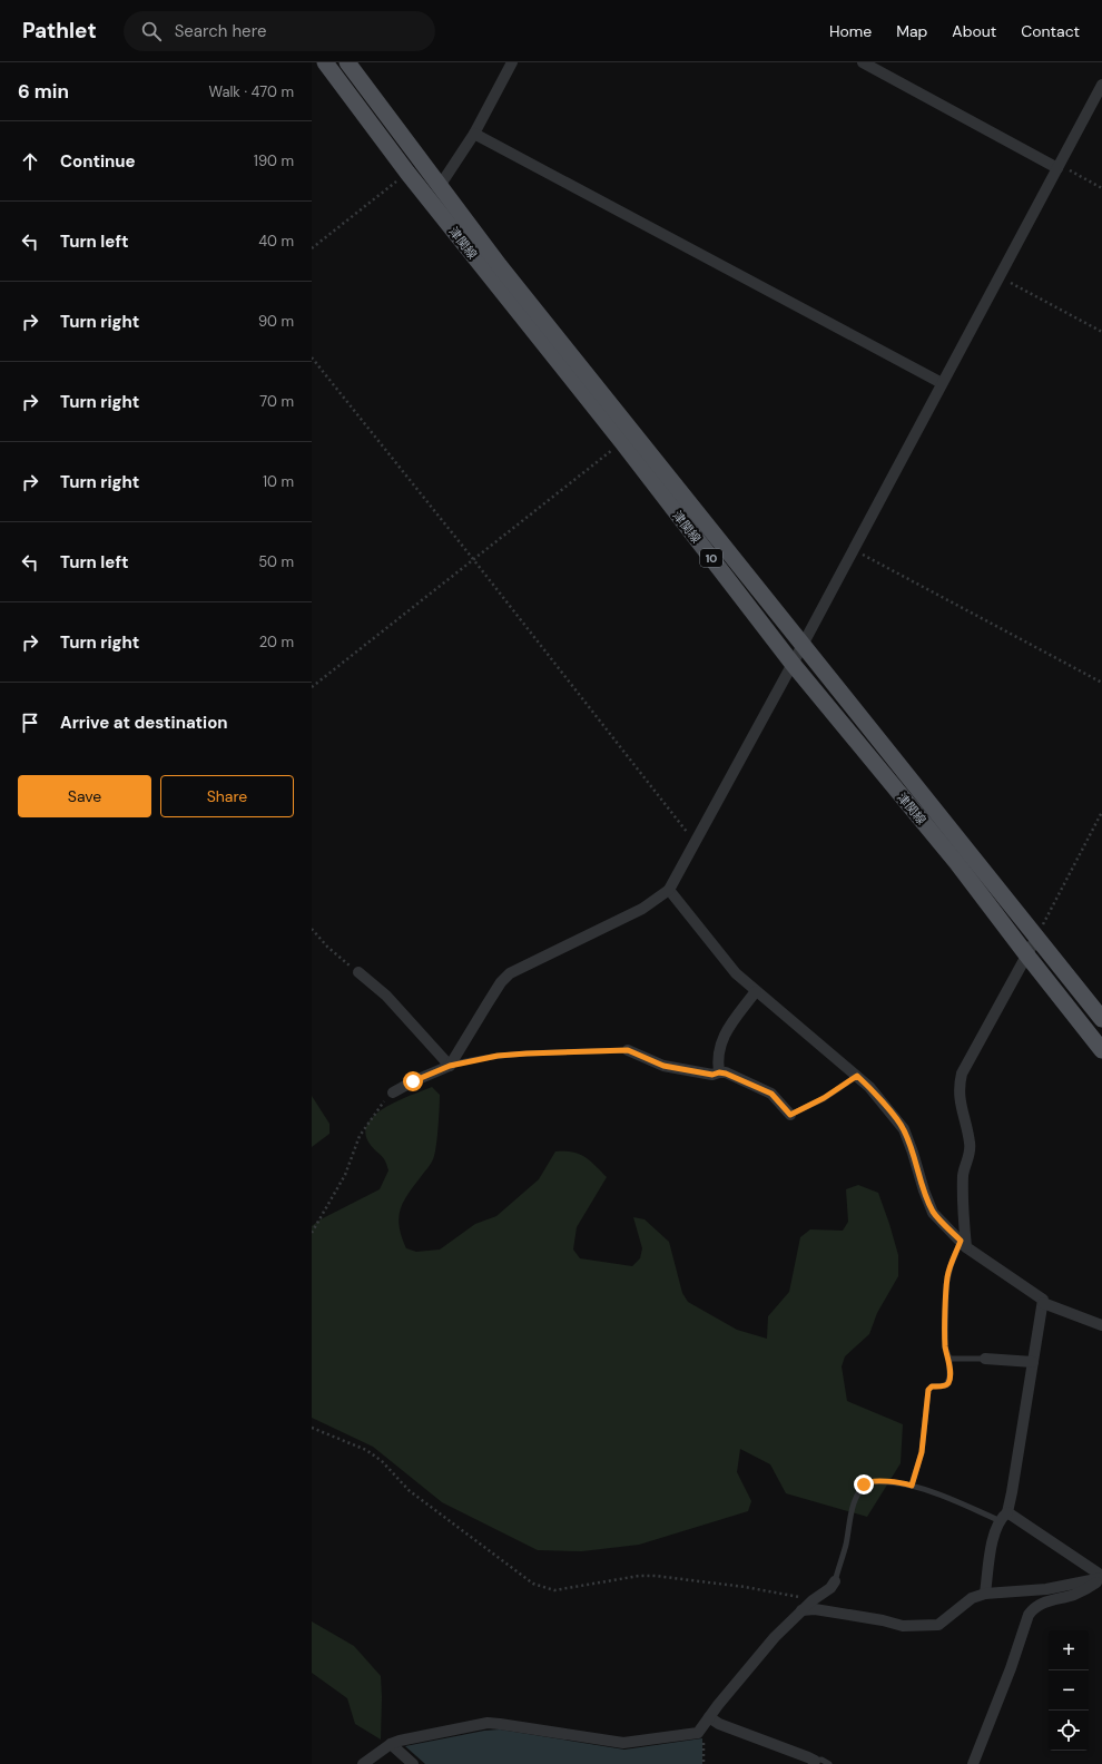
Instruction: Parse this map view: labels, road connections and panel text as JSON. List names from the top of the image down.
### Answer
{
  "streets": {
    "main road": ["津関線", "10"]
  },
  "page": {
    "header": "Pathlet",
    "search": "Search here",
    "nav": [
      "Home",
      "Map",
      "About",
      "Contact"
    ],
    "heading": ["6 min", "Walk · 470 m"],
    "list": [
      ["Continue", "190 m"],
      ["Turn left", "40 m"],
      ["Turn right", "90 m"],
      ["Turn right", "70 m"],
      ["Turn right", "10 m"],
      ["Turn left", "50 m"],
      ["Turn right", "20 m"],
      "Arrive at destination"
    ],
    "buttons": ["Save", "Share"],
    "map_buttons": ["+", "−"]
  }
}
